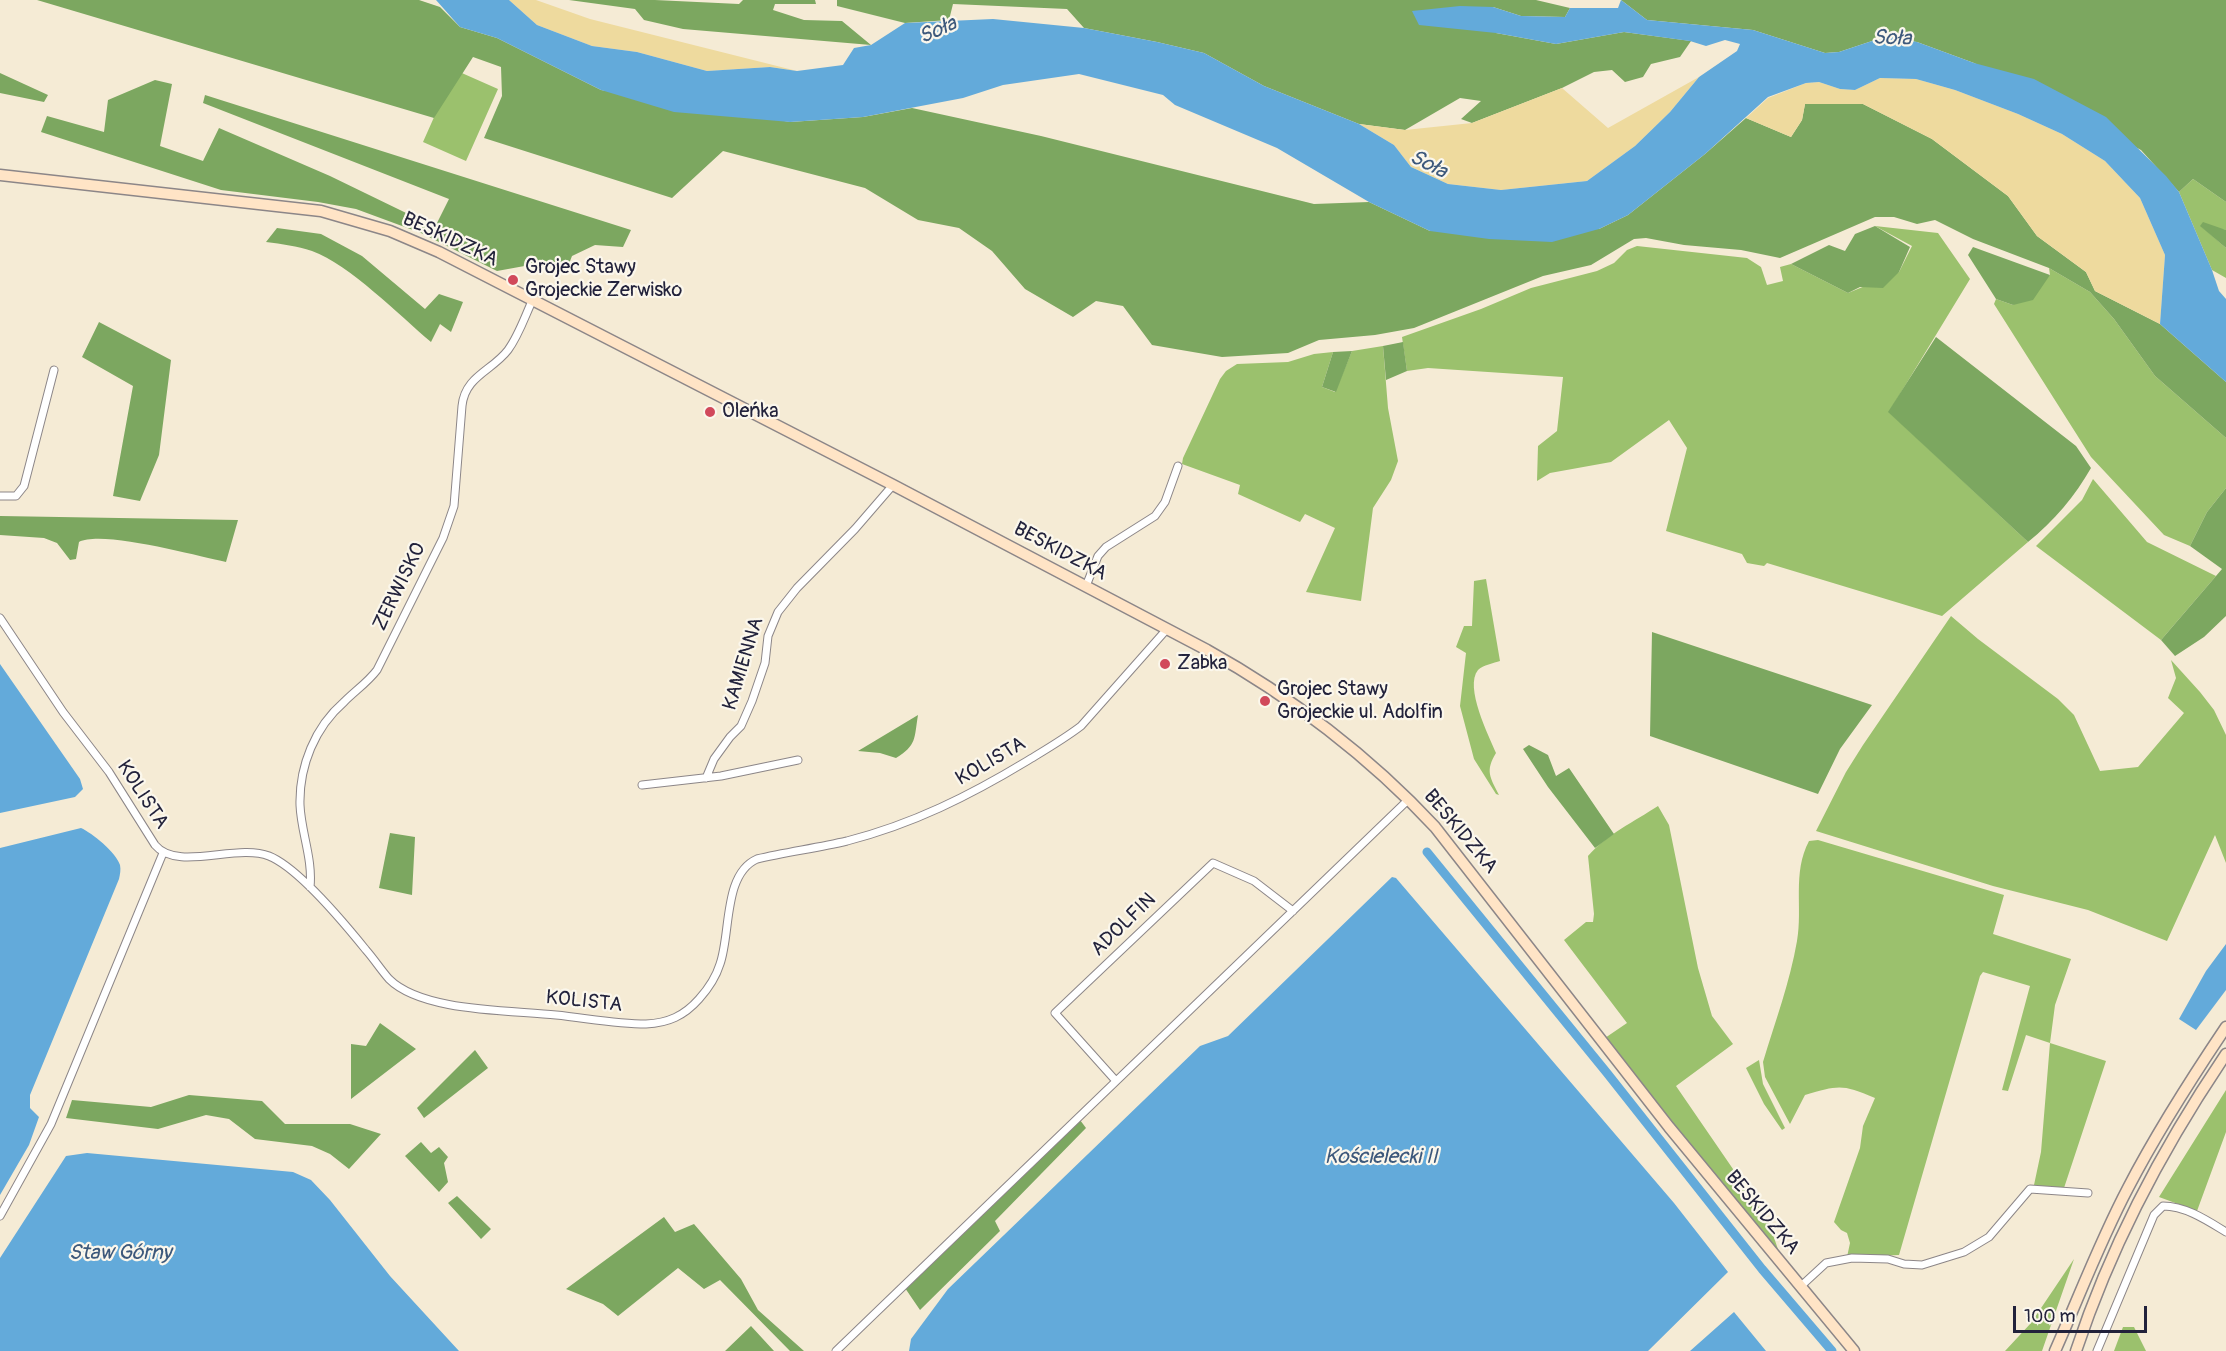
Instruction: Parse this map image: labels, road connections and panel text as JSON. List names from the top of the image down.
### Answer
{
  "streets": {
    "main road": ["BESKIDZKA"],
    "street": [
      "ZERWISKO",
      "KAMIENNA",
      "KOLISTA",
      "ADOLFIN"
    ]
  },
  "crossings": [
    ["BESKIDZKA", "ZERWISKO"],
    ["BESKIDZKA", "KAMIENNA"],
    ["BESKIDZKA", "KOLISTA"],
    ["ZERWISKO", "KOLISTA"]
  ],
  "water": ["Soła", "Kościelecki II", "Staw Górny"],
  "places": [
    "Grojec Stawy Grojeckie Zerwisko",
    "Oleńka",
    "Zabka",
    "Grojec Stawy Grojeckie ul. Adolfin"
  ],
  "scale_bar": "100 m"
}
